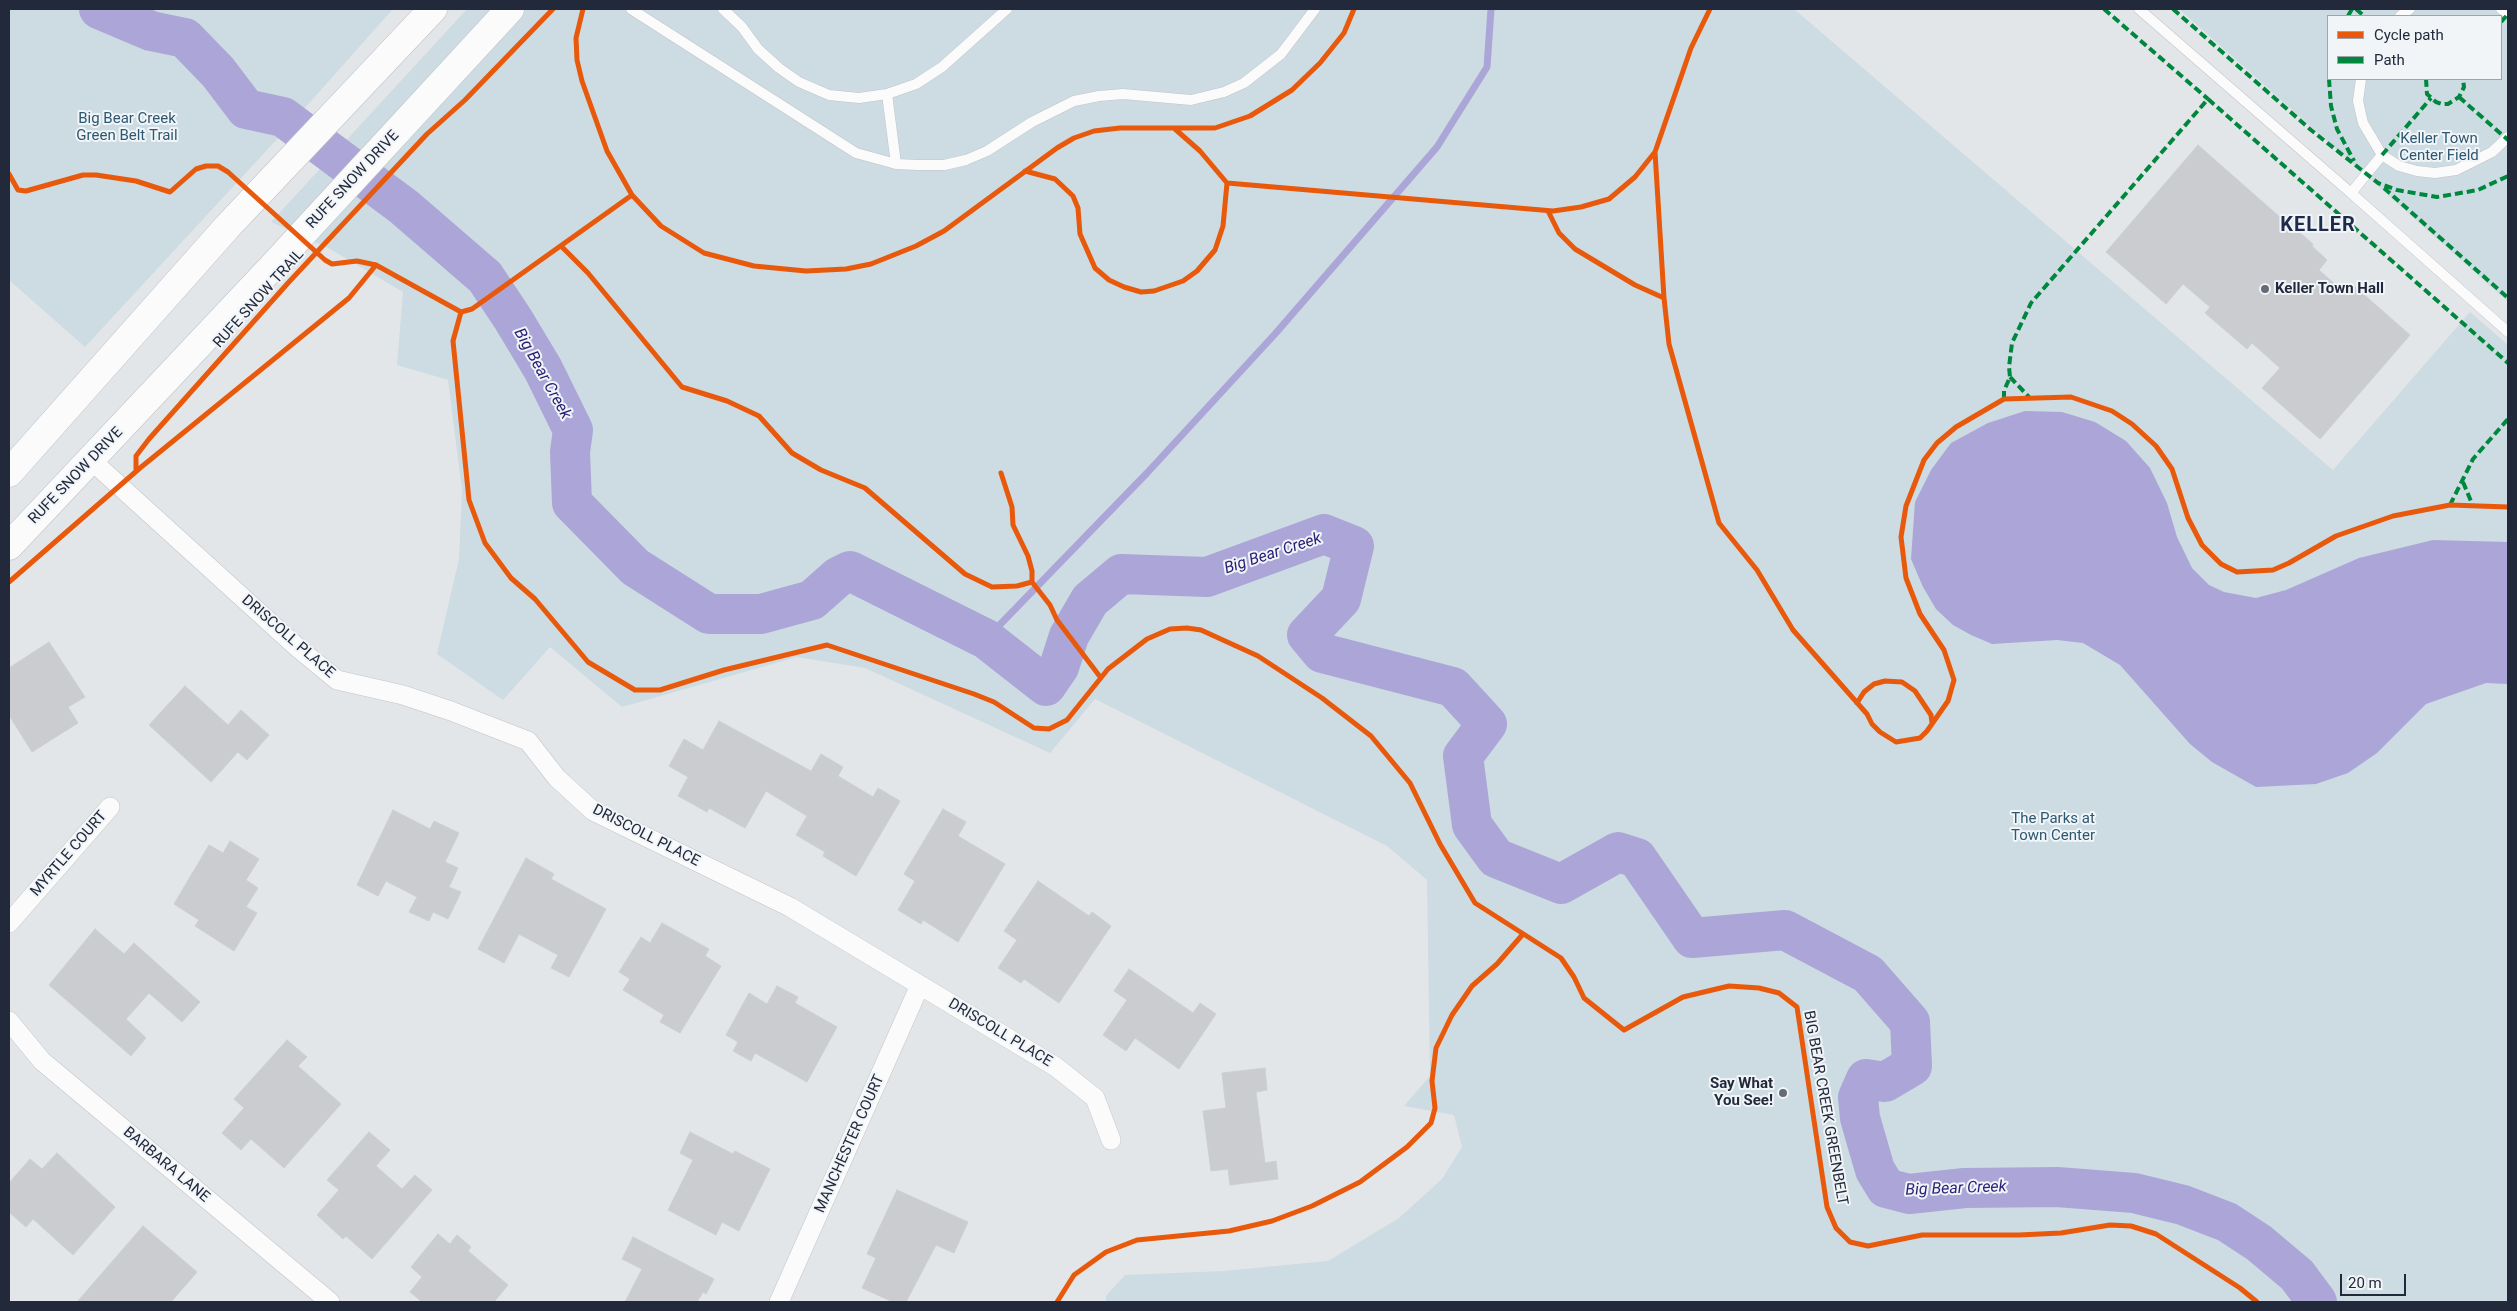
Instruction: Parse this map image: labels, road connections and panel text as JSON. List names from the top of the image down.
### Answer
{
  "streets": {
    "main road": ["RUFE SNOW DRIVE"],
    "street": [
      "DRISCOLL PLACE",
      "MYRTLE COURT",
      "MANCHESTER COURT",
      "BARBARA LANE"
    ],
    "cycle path": ["RUFE SNOW TRAIL"]
  },
  "crossings": [
    ["RUFE SNOW DRIVE", "DRISCOLL PLACE"],
    ["DRISCOLL PLACE", "MANCHESTER COURT"]
  ],
  "districts": ["KELLER"],
  "water": ["Big Bear Creek"],
  "parks": ["Big Bear Creek Green Belt Trail", "Keller Town Center Field", "The Parks at Town Center"],
  "places": ["Keller Town Hall", "Say What You See!"],
  "legend": ["Cycle path", "Path"],
  "scale_bar": "20 m"
}
